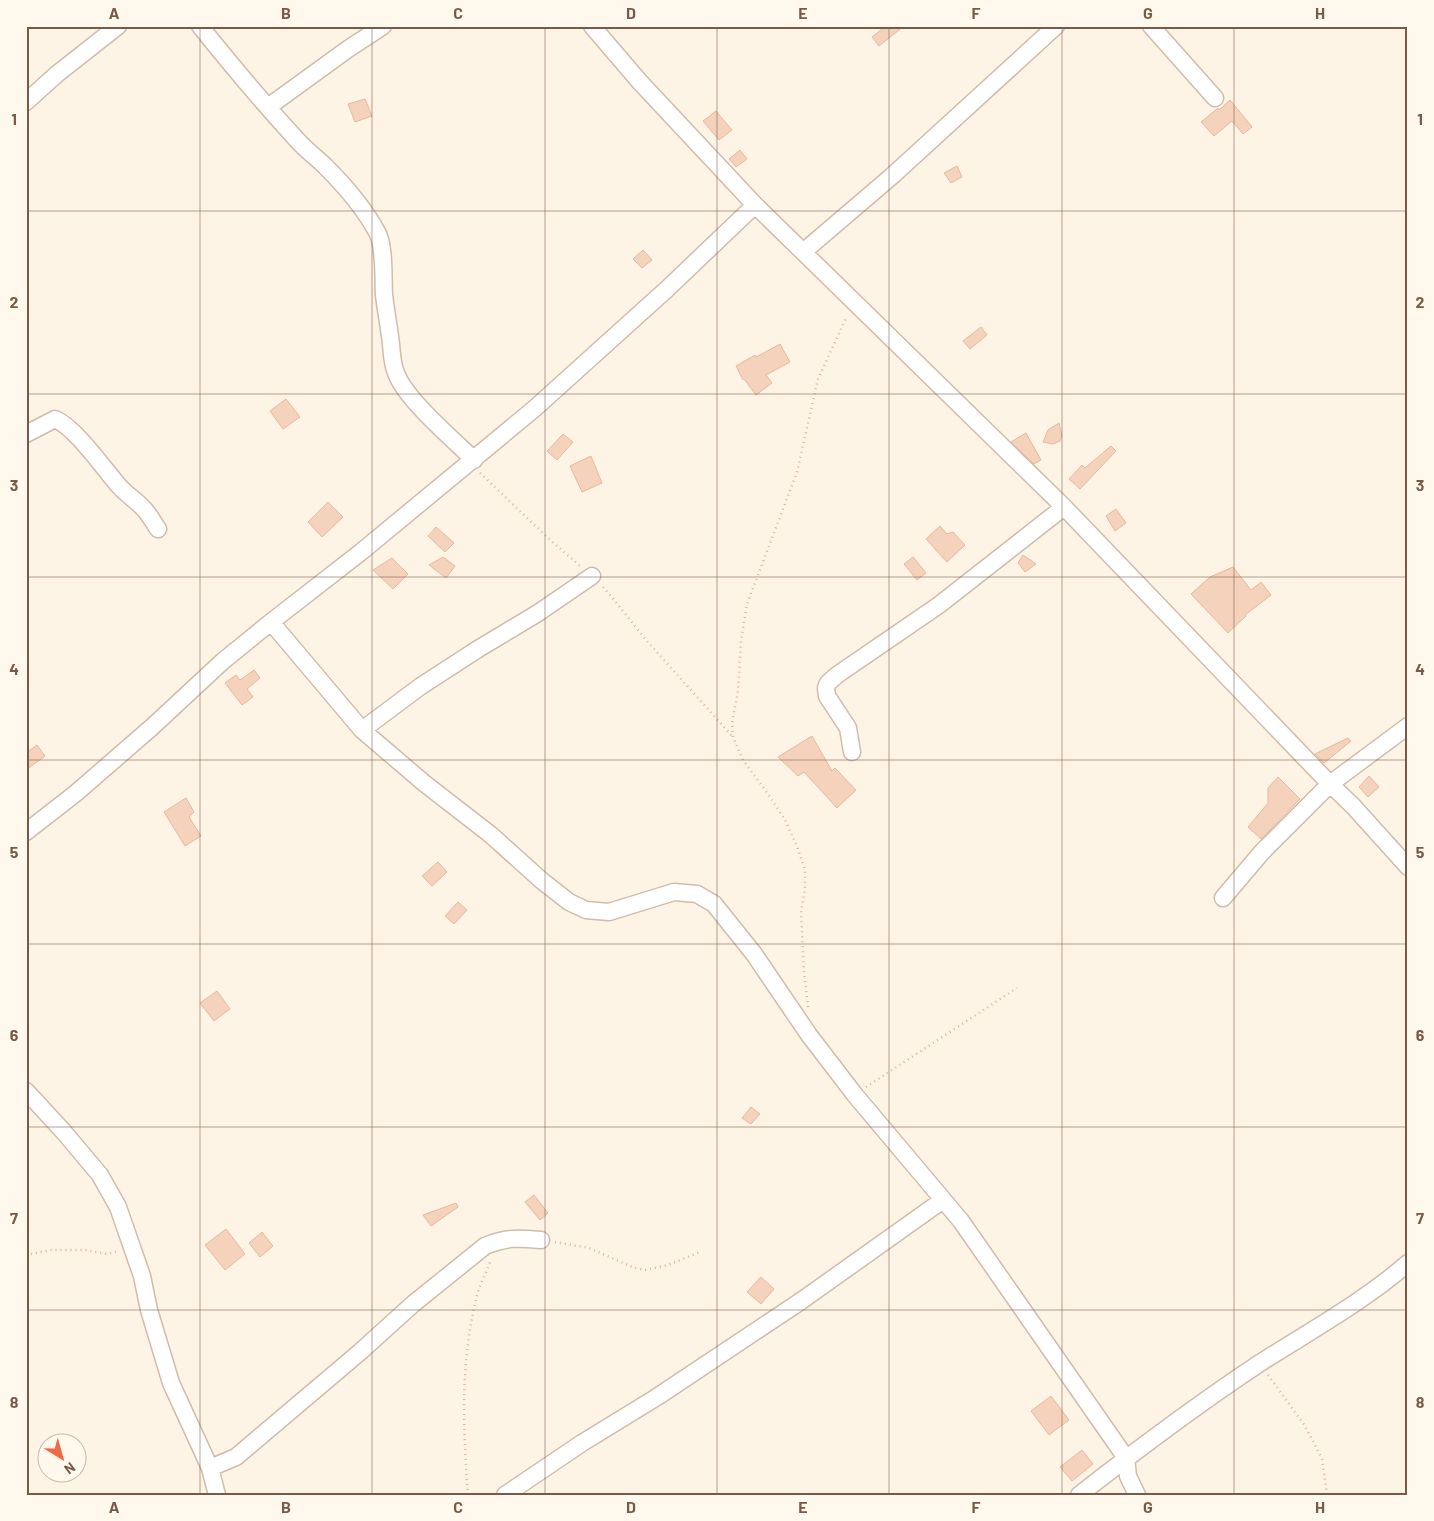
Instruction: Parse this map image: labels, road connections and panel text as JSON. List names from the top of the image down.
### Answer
{
  "north": "bottom right",
  "grid": {
    "columns": [
      "A",
      "B",
      "C",
      "D",
      "E",
      "F",
      "G",
      "H"
    ],
    "rows": [
      "1",
      "2",
      "3",
      "4",
      "5",
      "6",
      "7",
      "8"
    ]
  }
}
